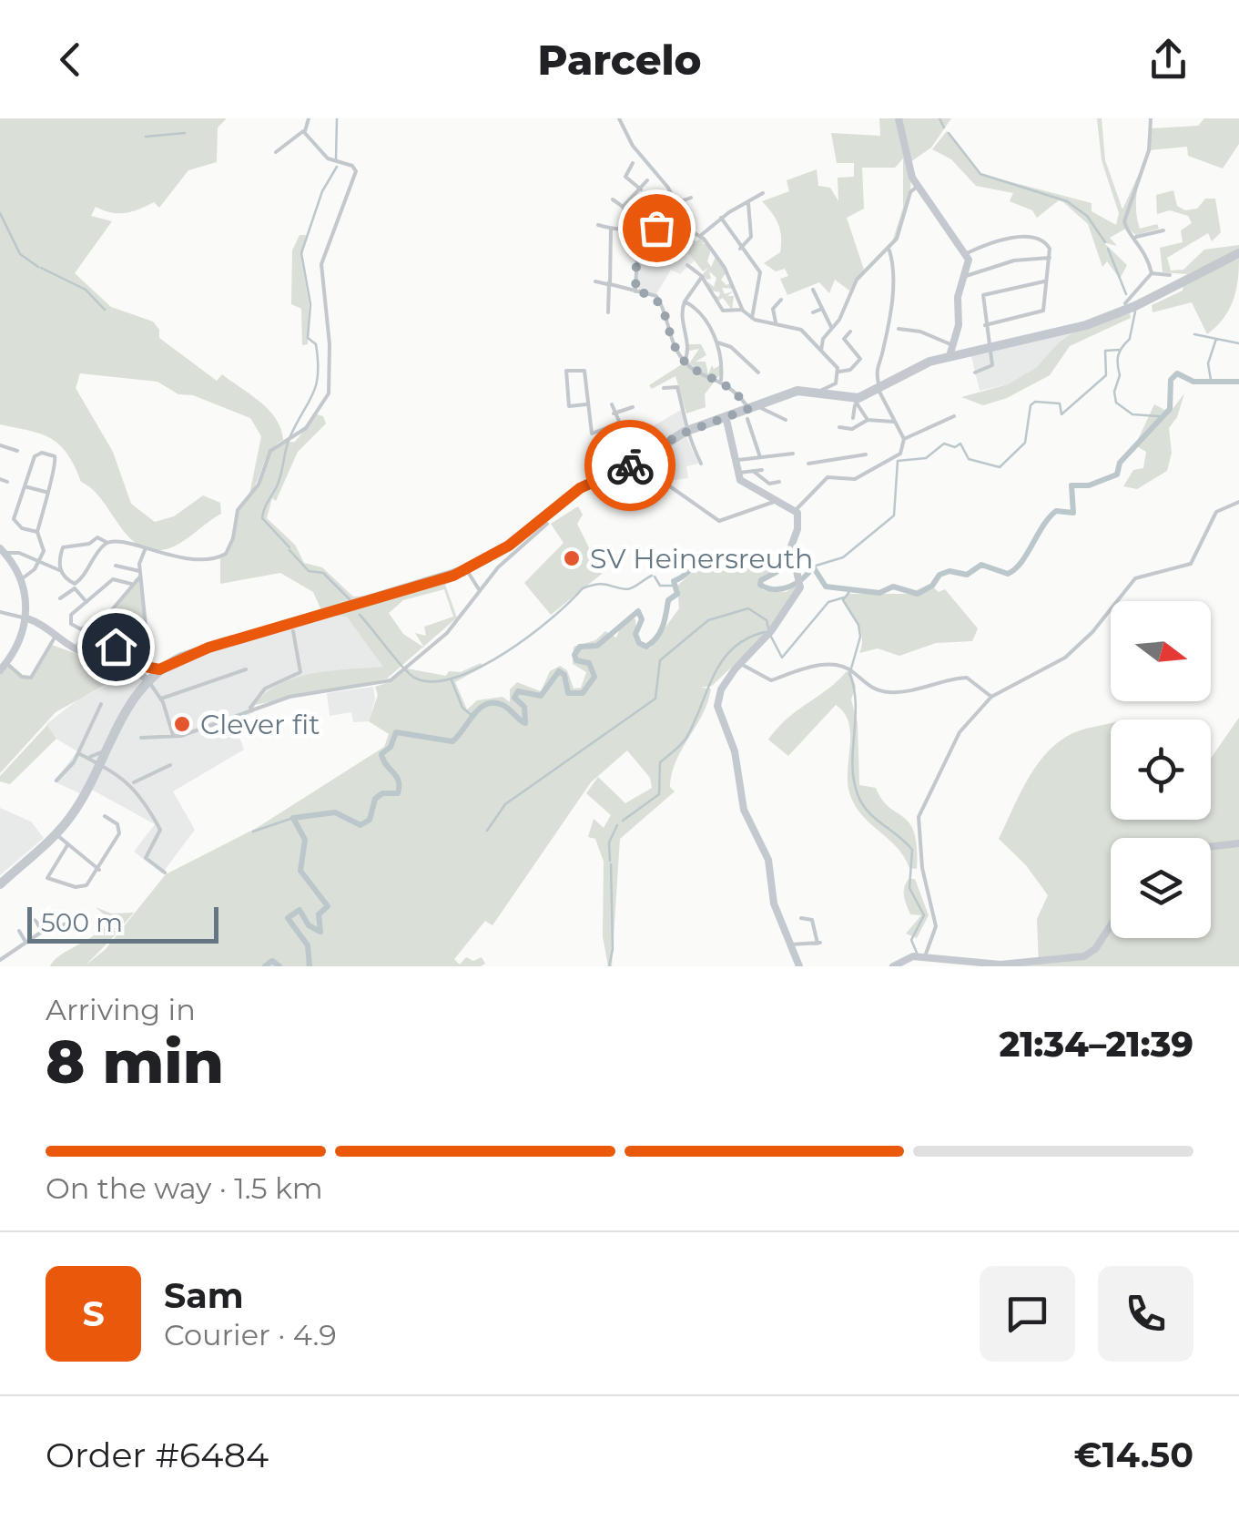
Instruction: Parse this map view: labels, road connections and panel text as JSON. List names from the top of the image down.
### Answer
{
  "places": ["SV Heinersreuth", "Clever fit"],
  "scale_bar": "500 m",
  "north": "right",
  "page": {
    "header": "Parcelo",
    "scale": "500 m",
    "heading": ["8 min", "Arriving in", "21:34–21:39"],
    "panel": [
      "Sam",
      "Courier · 4.9",
      "Order #6484",
      "€14.50"
    ],
    "bar": "On the way · 1.5 km",
    "round": "S"
  }
}
